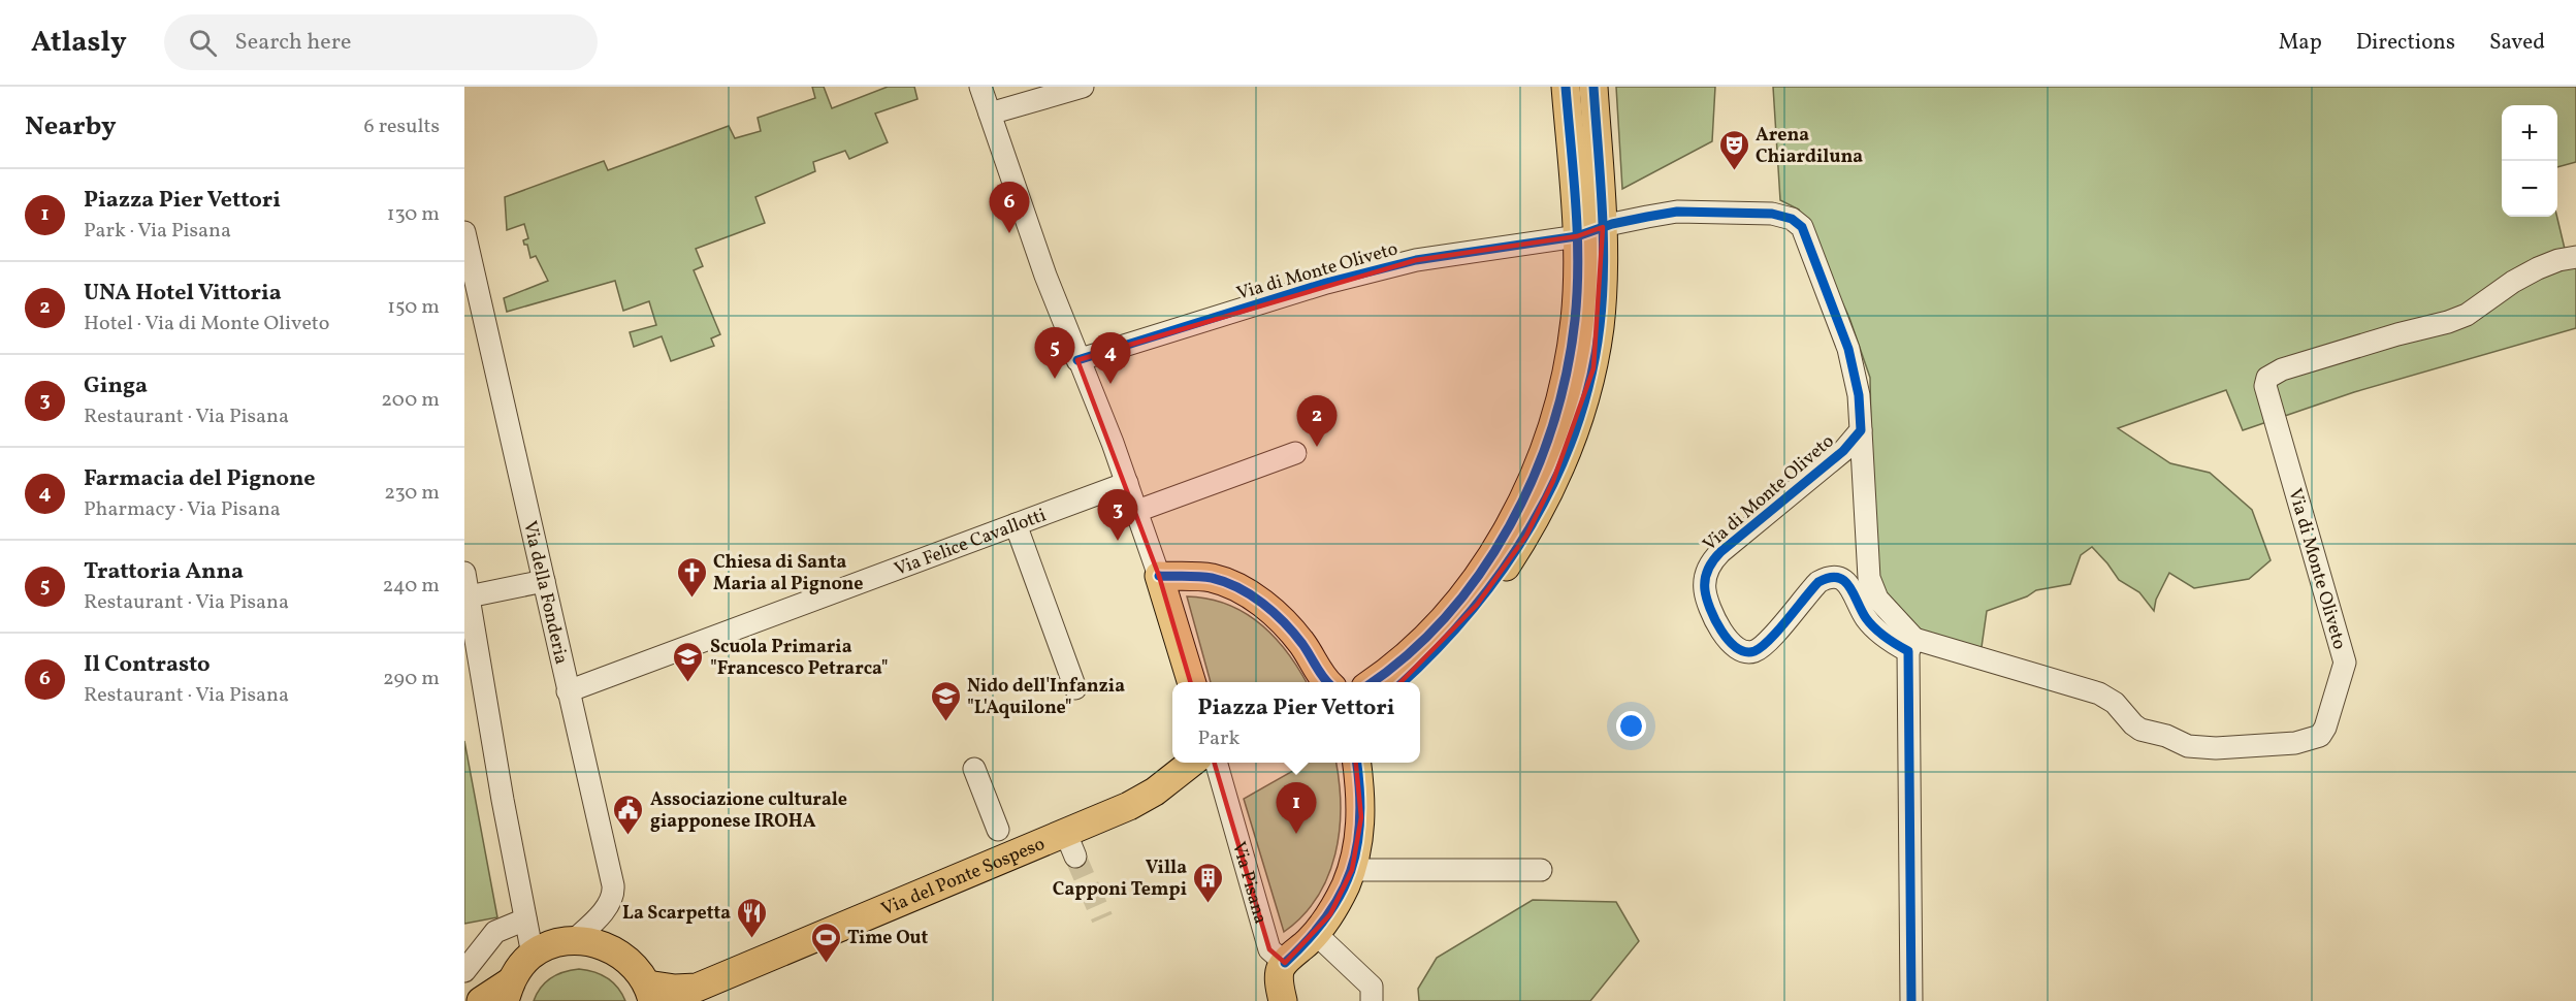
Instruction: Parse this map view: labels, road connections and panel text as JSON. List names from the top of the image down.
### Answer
{
  "streets": {
    "main road": ["Via del Ponte Sospeso"],
    "street": [
      "Via di Monte Oliveto",
      "Via Felice Cavallotti",
      "Via della Fonderia",
      "Via Pisana"
    ]
  },
  "crossings": [
    ["Via Felice Cavallotti", "Via della Fonderia"]
  ],
  "places": {
    "theatre": ["Arena Chiardiluna"],
    "church": ["Chiesa di Santa Maria al Pignone"],
    "school or university": ["Scuola Primaria \"Francesco Petrarca\"", "Nido dell'Infanzia \"L'Aquilone\""],
    "public building": ["Associazione culturale giapponese IROHA"],
    "building": ["Villa Capponi Tempi"],
    "restaurant": ["La Scarpetta"],
    "sports": ["Time Out"]
  },
  "page": {
    "header": "Atlasly",
    "search": "Search here",
    "nav": ["Map", "Directions", "Saved"],
    "heading": ["Nearby", "6 results"],
    "map_buttons": ["+", "−"],
    "list": [
      {
        "mark": "1",
        "name": "Piazza Pier Vettori",
        "note": "Park · Via Pisana",
        "value": "130 m"
      },
      {
        "mark": "2",
        "name": "UNA Hotel Vittoria",
        "note": "Hotel · Via di Monte Oliveto",
        "value": "150 m"
      },
      {
        "mark": "3",
        "name": "Ginga",
        "note": "Restaurant · Via Pisana",
        "value": "200 m"
      },
      {
        "mark": "4",
        "name": "Farmacia del Pignone",
        "note": "Pharmacy · Via Pisana",
        "value": "230 m"
      },
      {
        "mark": "5",
        "name": "Trattoria Anna",
        "note": "Restaurant · Via Pisana",
        "value": "240 m"
      },
      {
        "mark": "6",
        "name": "Il Contrasto",
        "note": "Restaurant · Via Pisana",
        "value": "290 m"
      }
    ],
    "pins": [
      "6",
      "5",
      "4",
      "2",
      "3",
      "1"
    ],
    "popup": ["Piazza Pier Vettori", "Park"]
  }
}
